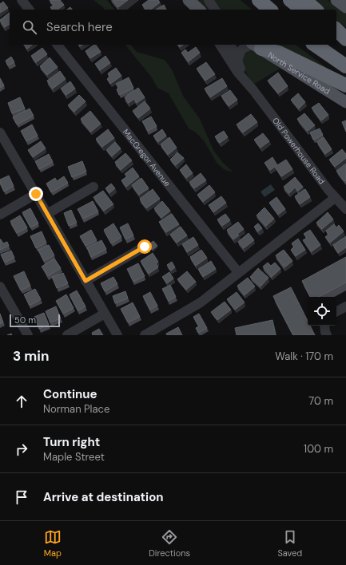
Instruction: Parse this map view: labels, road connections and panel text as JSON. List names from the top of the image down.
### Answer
{
  "streets": {
    "main road": ["North Service Road"],
    "street": ["Old Powerhouse Road", "MacGregor Avenue"]
  },
  "scale_bar": "50 m",
  "page": {
    "search": "Search here",
    "scale": "50 m",
    "heading": ["3 min", "Walk · 170 m"],
    "list": [
      ["Continue", "Norman Place", "70 m"],
      ["Turn right", "Maple Street", "100 m"],
      "Arrive at destination"
    ],
    "nav": ["Map", "Directions", "Saved"]
  }
}
